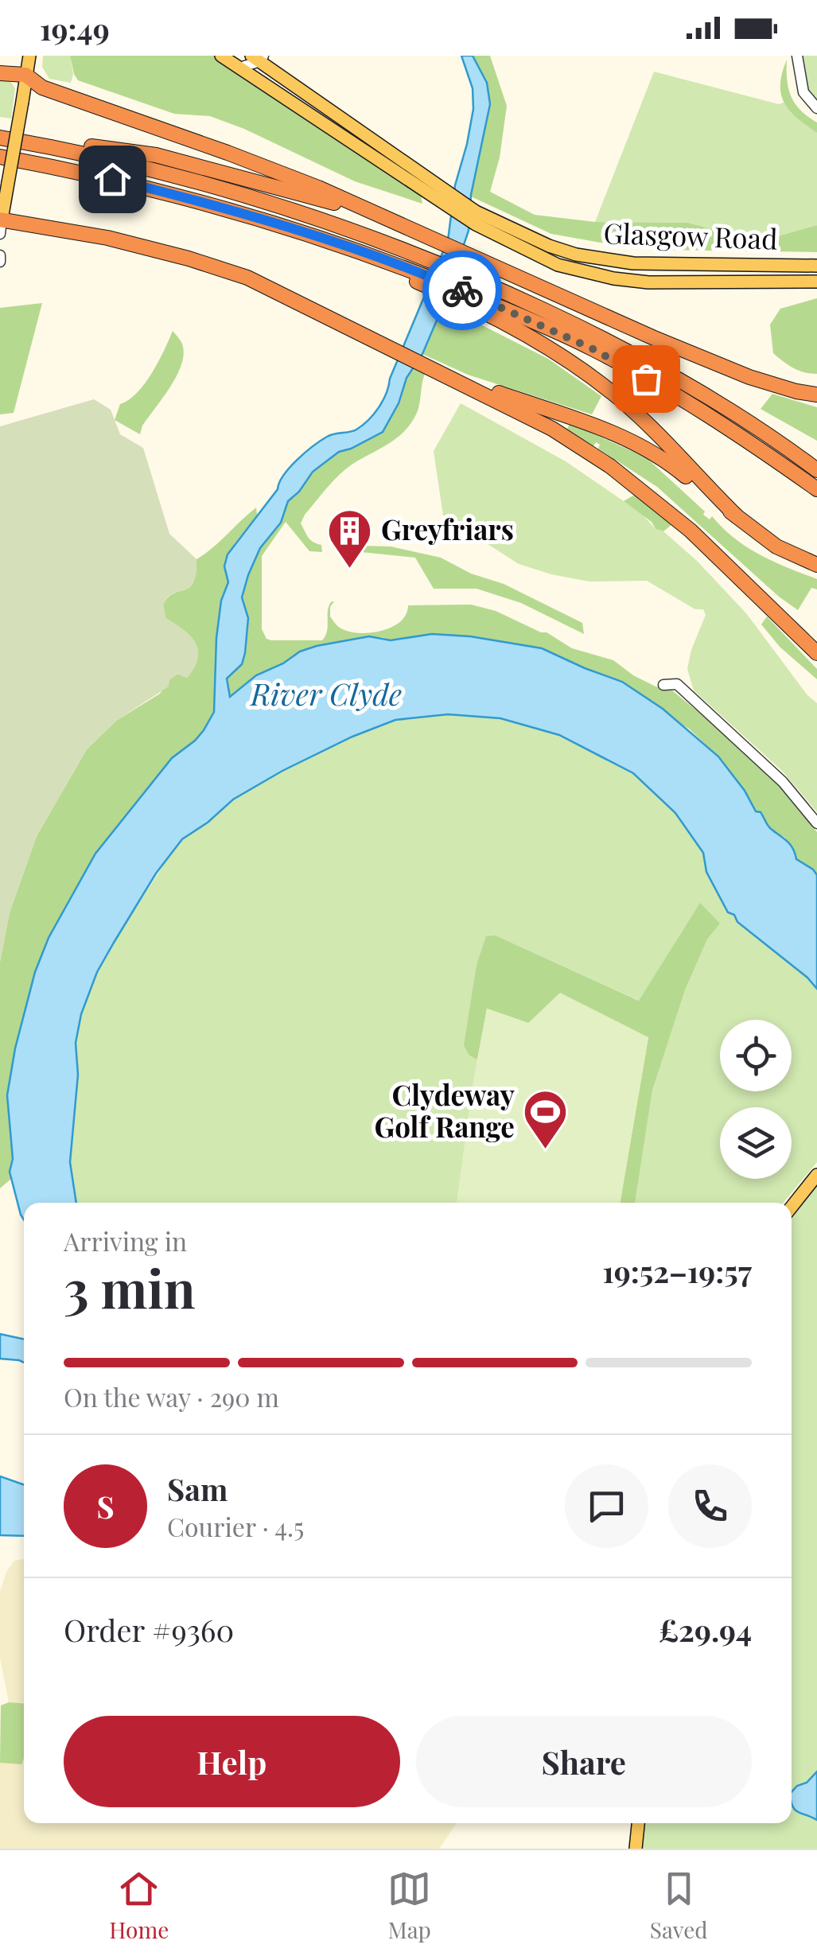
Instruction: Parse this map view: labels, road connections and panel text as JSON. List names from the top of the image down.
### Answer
{
  "streets": {
    "main road": ["Glasgow Road"]
  },
  "water": ["River Clyde"],
  "places": {
    "building": ["Greyfriars"],
    "sports": ["Clydeway Golf Range"]
  },
  "page": {
    "status": "19:49",
    "heading": ["3 min", "Arriving in", "19:52–19:57"],
    "panel": [
      "Sam",
      "Courier · 4.5",
      "Order #9360",
      "£29.94"
    ],
    "bar": "On the way · 290 m",
    "round": "S",
    "buttons": ["Help", "Share"],
    "tabs": ["Home", "Map", "Saved"]
  }
}
